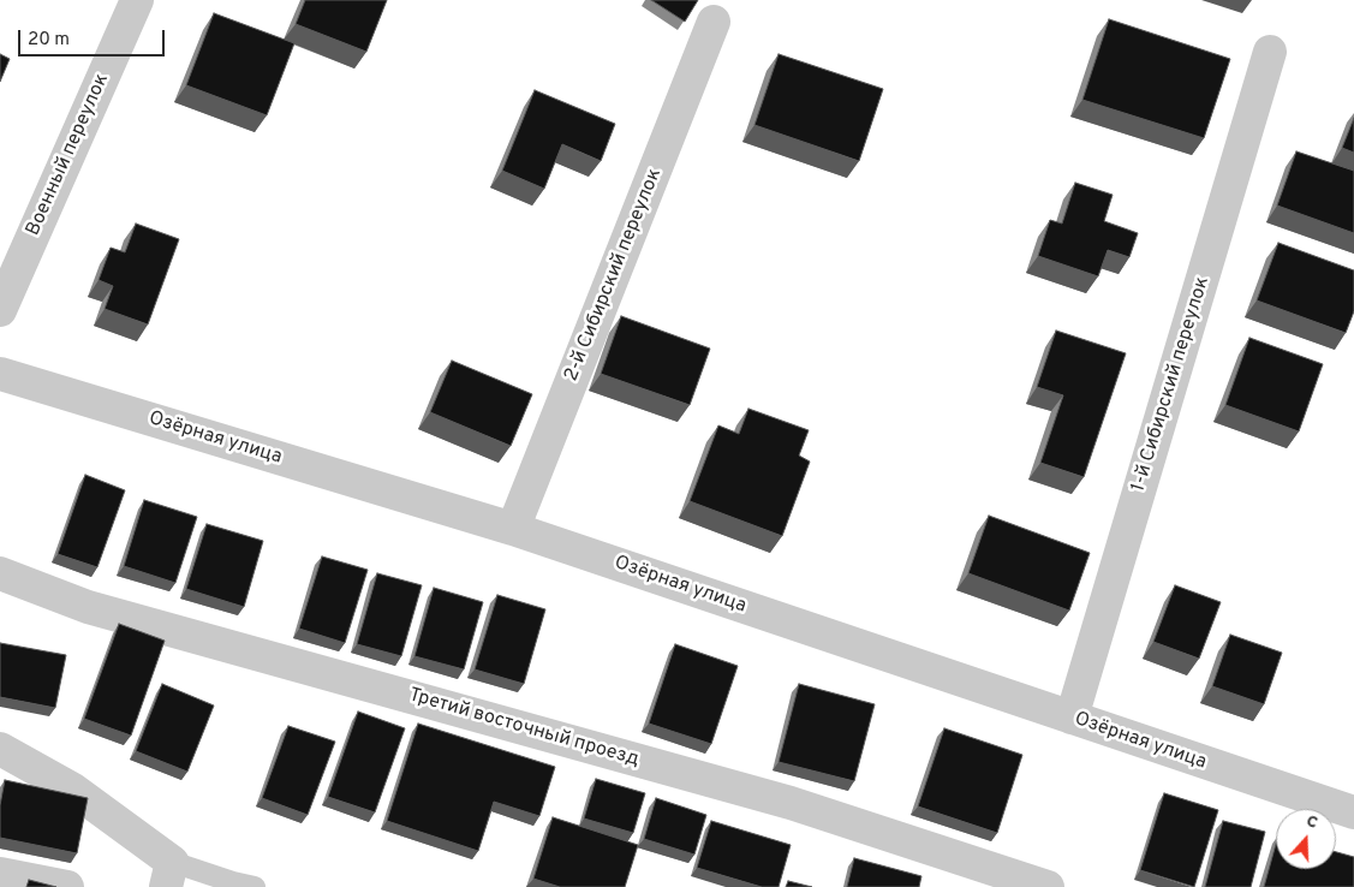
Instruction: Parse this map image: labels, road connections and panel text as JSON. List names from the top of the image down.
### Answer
{
  "streets": {
    "street": [
      "Военный переулок",
      "2-й Сибирский переулок",
      "1-й Сибирский переулок",
      "Озёрная улица",
      "Третий восточный проезд"
    ]
  },
  "crossings": [
    ["2-й Сибирский переулок", "Озёрная улица"],
    ["1-й Сибирский переулок", "Озёрная улица"]
  ],
  "scale_bar": "20 m",
  "north": "top"
}
